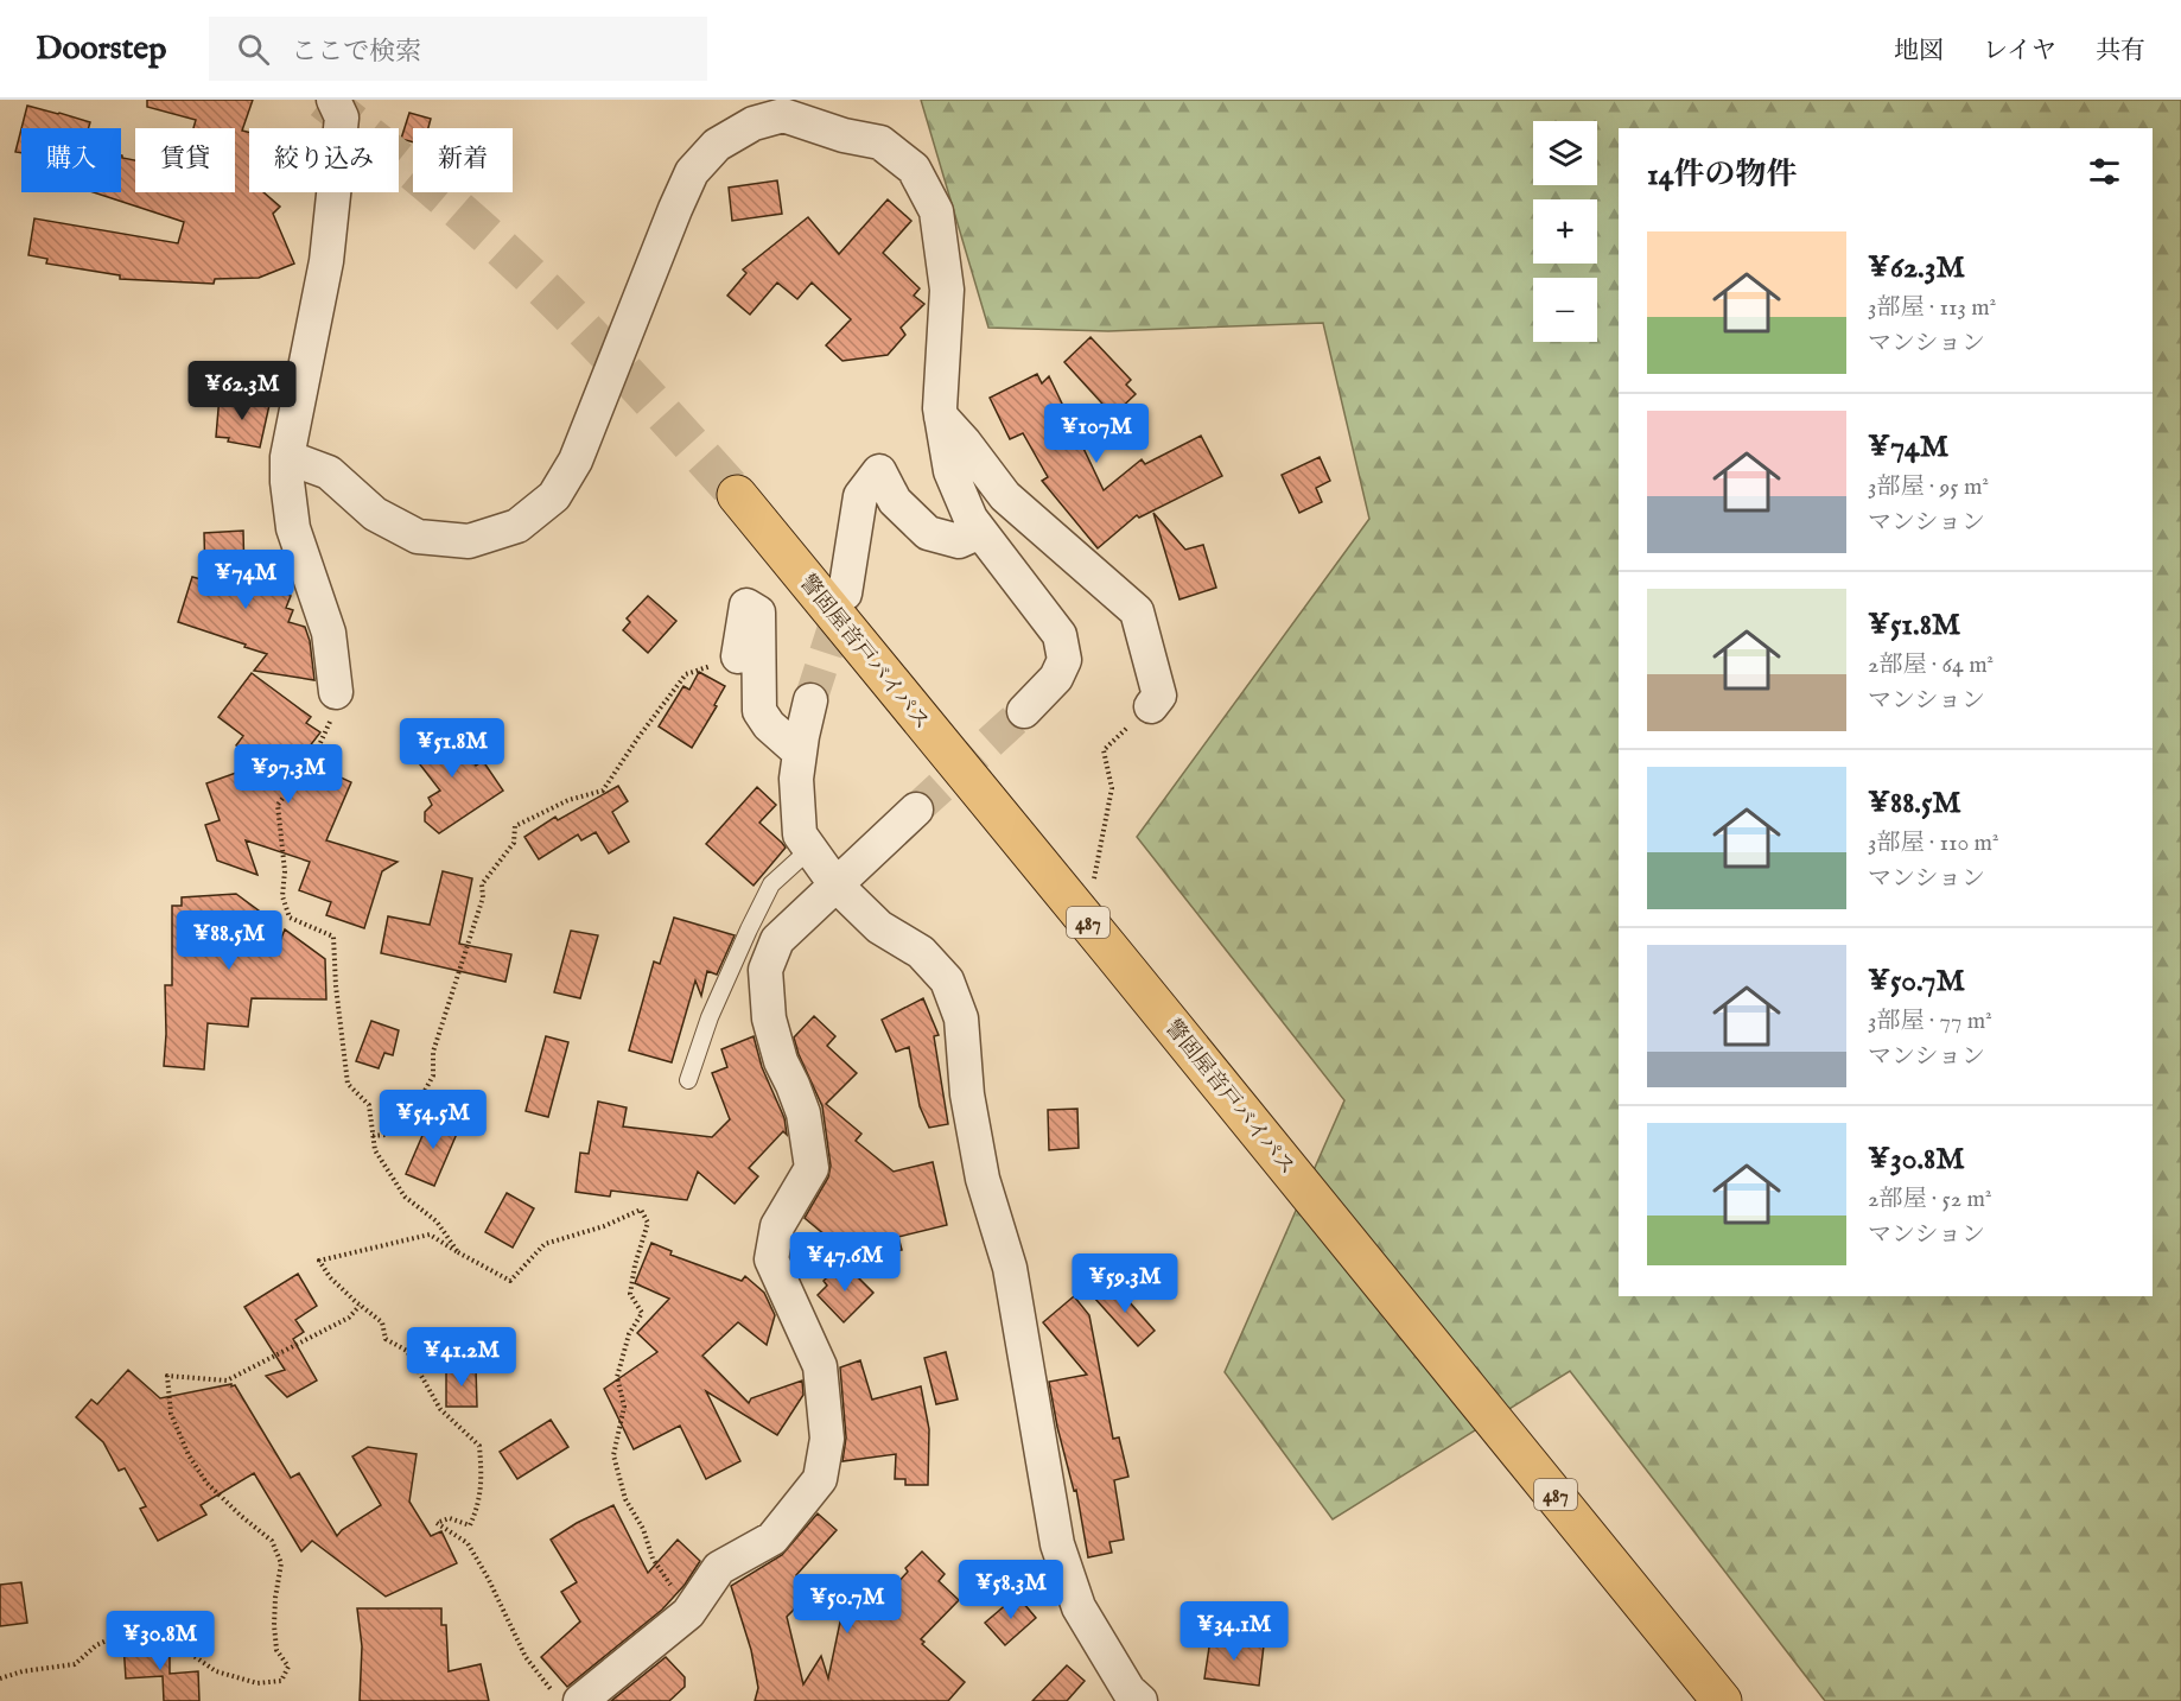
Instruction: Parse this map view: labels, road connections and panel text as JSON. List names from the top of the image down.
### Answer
{
  "streets": {
    "highway": ["警固屋音戸バイパス", "487"]
  },
  "page": {
    "header": "Doorstep",
    "search": "ここで検索",
    "nav": ["地図", "レイヤ", "共有"],
    "map_buttons": ["+", "−"],
    "chip": [
      "購入",
      "賃貸",
      "絞り込み",
      "新着"
    ],
    "heading": "14件の物件",
    "list": [
      {
        "name": "¥62.3M",
        "note": "3部屋 · 113 m² · マンション"
      },
      {
        "name": "¥74M",
        "note": "3部屋 · 95 m² · マンション"
      },
      {
        "name": "¥51.8M",
        "note": "2部屋 · 64 m² · マンション"
      },
      {
        "name": "¥88.5M",
        "note": "3部屋 · 110 m² · マンション"
      },
      {
        "name": "¥50.7M",
        "note": "3部屋 · 77 m² · マンション"
      },
      {
        "name": "¥30.8M",
        "note": "2部屋 · 52 m² · マンション"
      }
    ],
    "price": [
      "¥62.3M",
      "¥107M",
      "¥74M",
      "¥51.8M",
      "¥97.3M",
      "¥88.5M",
      "¥54.5M",
      "¥47.6M",
      "¥59.3M",
      "¥41.2M",
      "¥58.3M",
      "¥50.7M",
      "¥34.1M",
      "¥30.8M"
    ]
  }
}
